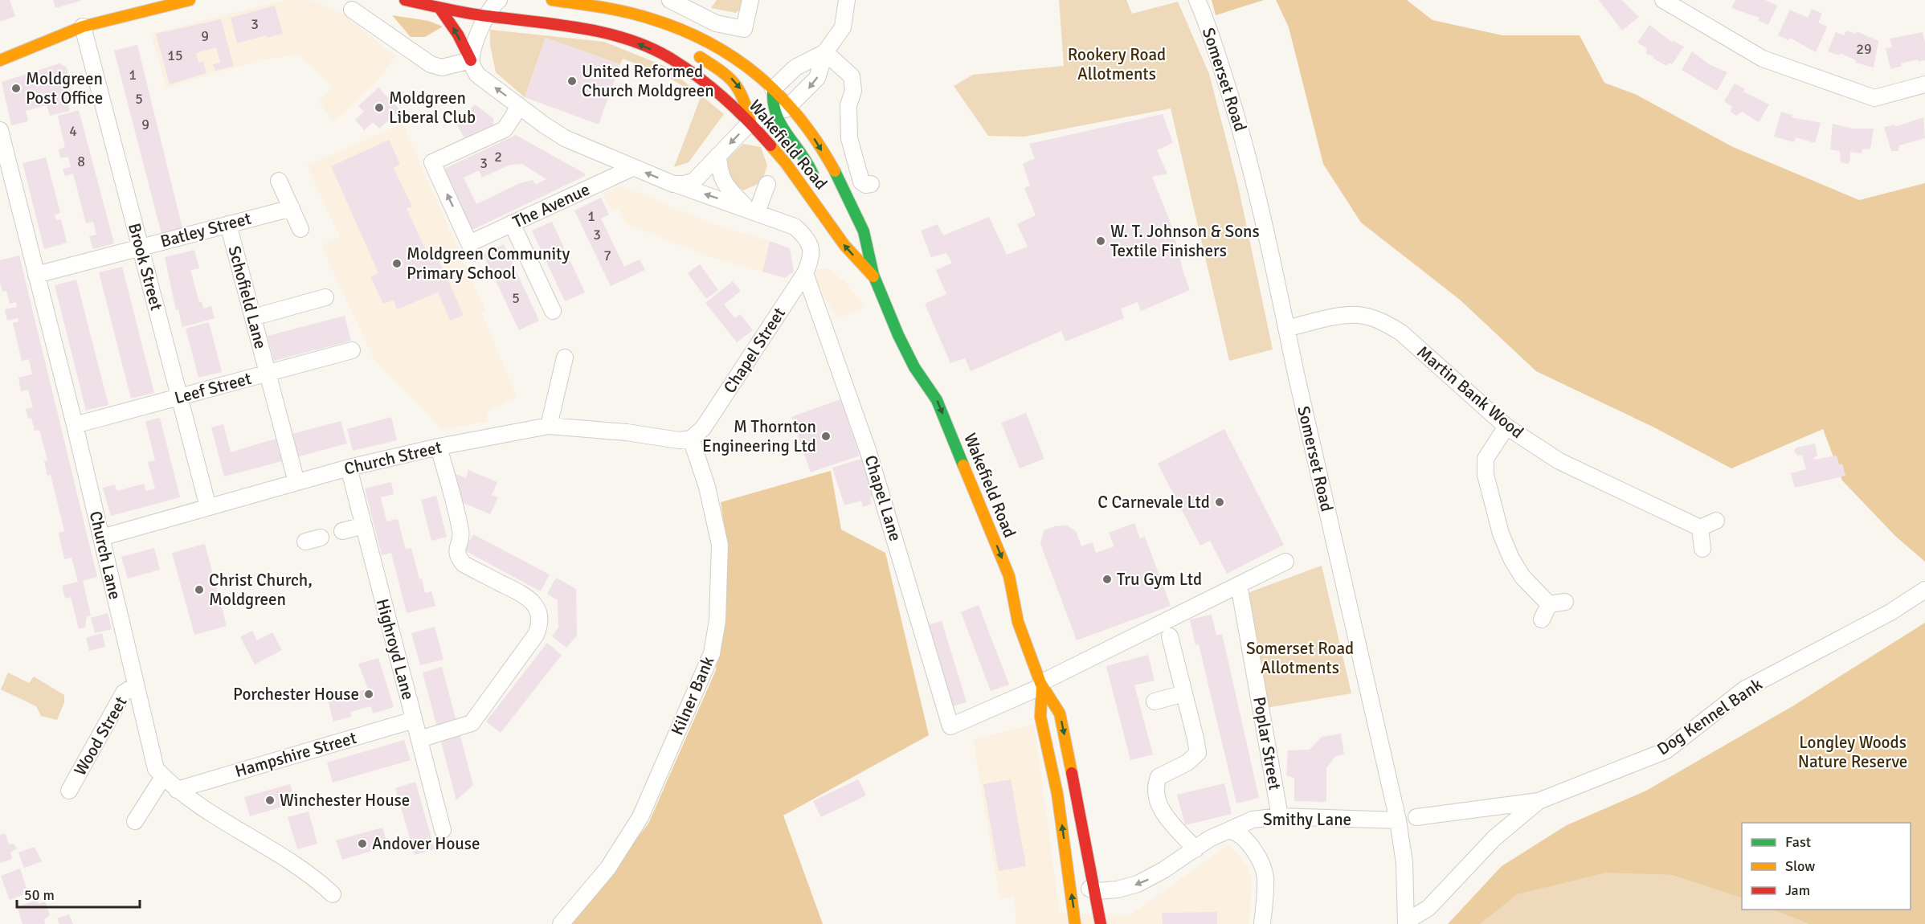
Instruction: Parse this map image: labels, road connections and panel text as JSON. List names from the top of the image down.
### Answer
{
  "streets": {
    "main road": ["Wakefield Road"],
    "street": [
      "Somerset Road",
      "The Avenue",
      "Batley Street",
      "Brook Street",
      "Schofield Lane",
      "Chapel Street",
      "Leef Street",
      "Martin Bank Wood",
      "Church Street",
      "Chapel Lane",
      "Church Lane",
      "Highroyd Lane",
      "Kilner Bank",
      "Dog Kennel Bank",
      "Wood Street",
      "Poplar Street",
      "Hampshire Street",
      "Smithy Lane"
    ]
  },
  "crossings": [
    ["Somerset Road", "Martin Bank Wood"],
    ["Somerset Road", "Dog Kennel Bank"],
    ["Somerset Road", "Smithy Lane"],
    ["Wakefield Road", "Chapel Lane"],
    ["Wakefield Road", "Smithy Lane"],
    ["Batley Street", "Brook Street"],
    ["Batley Street", "Schofield Lane"],
    ["Batley Street", "Church Lane"],
    ["Brook Street", "Leef Street"],
    ["Brook Street", "Church Street"],
    ["Schofield Lane", "Leef Street"],
    ["Schofield Lane", "Church Street"],
    ["Chapel Street", "Church Street"],
    ["Chapel Street", "Chapel Lane"],
    ["Chapel Street", "Kilner Bank"],
    ["Leef Street", "Church Lane"],
    ["Church Street", "Church Lane"],
    ["Church Street", "Highroyd Lane"],
    ["Church Street", "Kilner Bank"],
    ["Church Lane", "Wood Street"],
    ["Church Lane", "Hampshire Street"],
    ["Highroyd Lane", "Hampshire Street"],
    ["Poplar Street", "Smithy Lane"]
  ],
  "parks": ["Rookery Road Allotments", "Somerset Road Allotments", "Longley Woods Nature Reserve"],
  "places": [
    "United Reformed Church Moldgreen",
    "Moldgreen Post Office",
    "Moldgreen Liberal Club",
    "W. T. Johnson & Sons Textile Finishers",
    "Moldgreen Community Primary School",
    "M Thornton Engineering Ltd",
    "C Carnevale Ltd",
    "Tru Gym Ltd",
    "Christ Church, Moldgreen",
    "Porchester House",
    "Winchester House",
    "Andover House"
  ],
  "house_numbers": [
    "3",
    "9",
    "29",
    "15",
    "1",
    "5",
    "9",
    "4",
    "2",
    "8",
    "3",
    "1",
    "3",
    "7",
    "5"
  ],
  "legend": ["Fast", "Slow", "Jam"],
  "scale_bar": "50 m"
}
